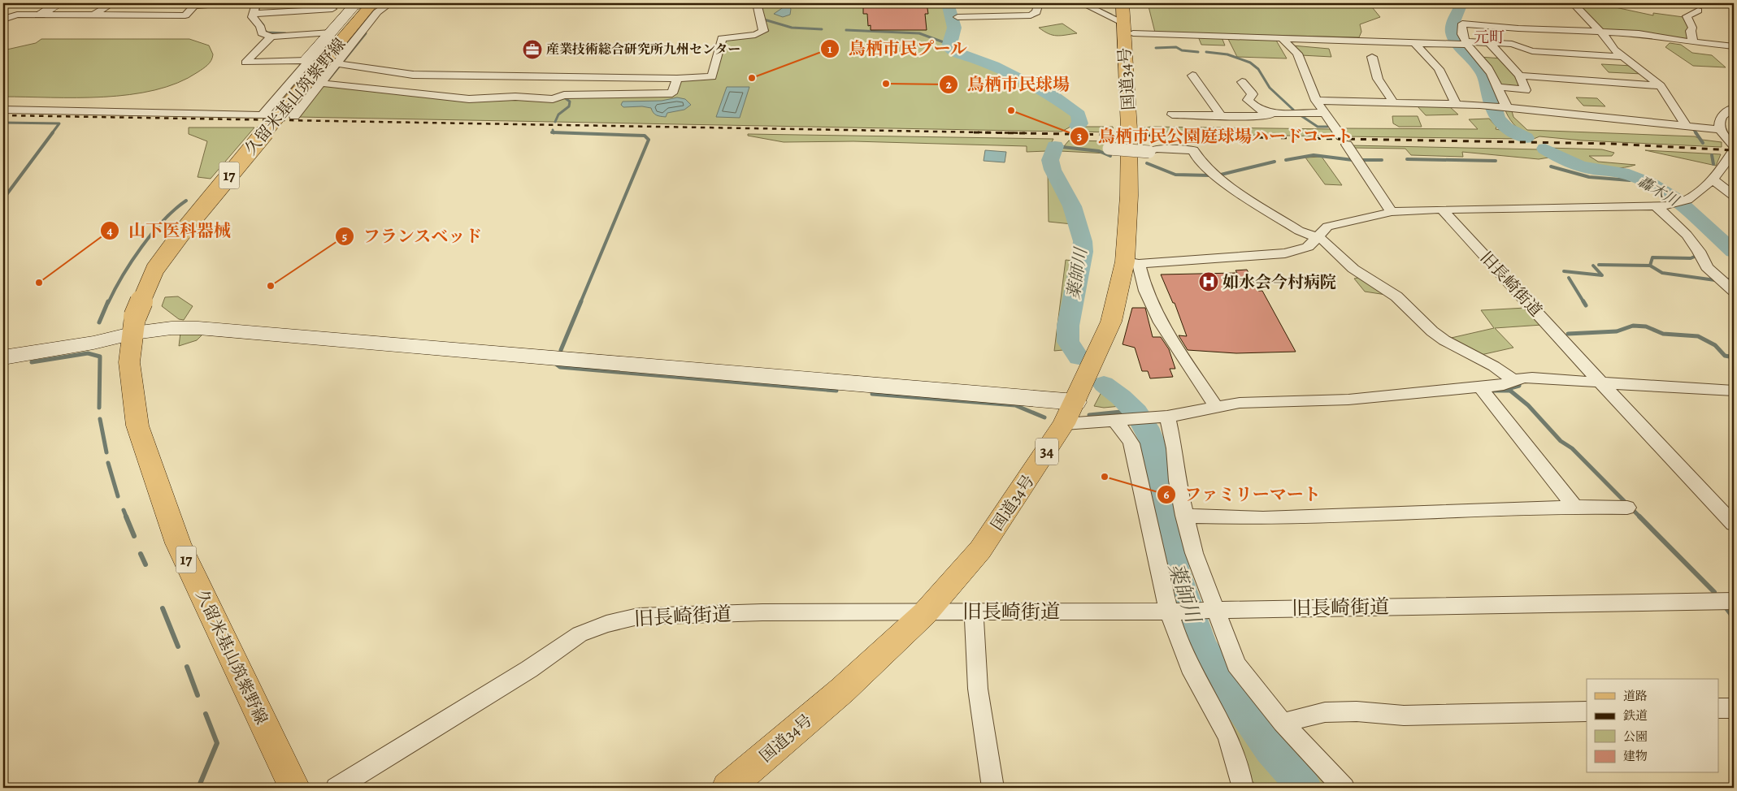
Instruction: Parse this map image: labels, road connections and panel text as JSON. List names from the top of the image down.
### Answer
{
  "streets": {
    "main road": [
      "国道34号",
      "久留米基山筑紫野線",
      "17",
      "34"
    ],
    "street": ["旧長崎街道"]
  },
  "crossings": [
    ["国道34号", "旧長崎街道"]
  ],
  "districts": ["元町"],
  "water": ["轟木川", "薬師川"],
  "places": {
    "office": ["産業技術総合研究所九州センター"],
    "other": [
      "鳥栖市民プール",
      "鳥栖市民球場",
      "鳥栖市民公園庭球場ハードコート",
      "山下医科器械",
      "フランスベッド",
      "ファミリーマート"
    ],
    "hospital": ["如水会今村病院"]
  },
  "legend": [
    "道路",
    "鉄道",
    "公園",
    "建物"
  ]
}
